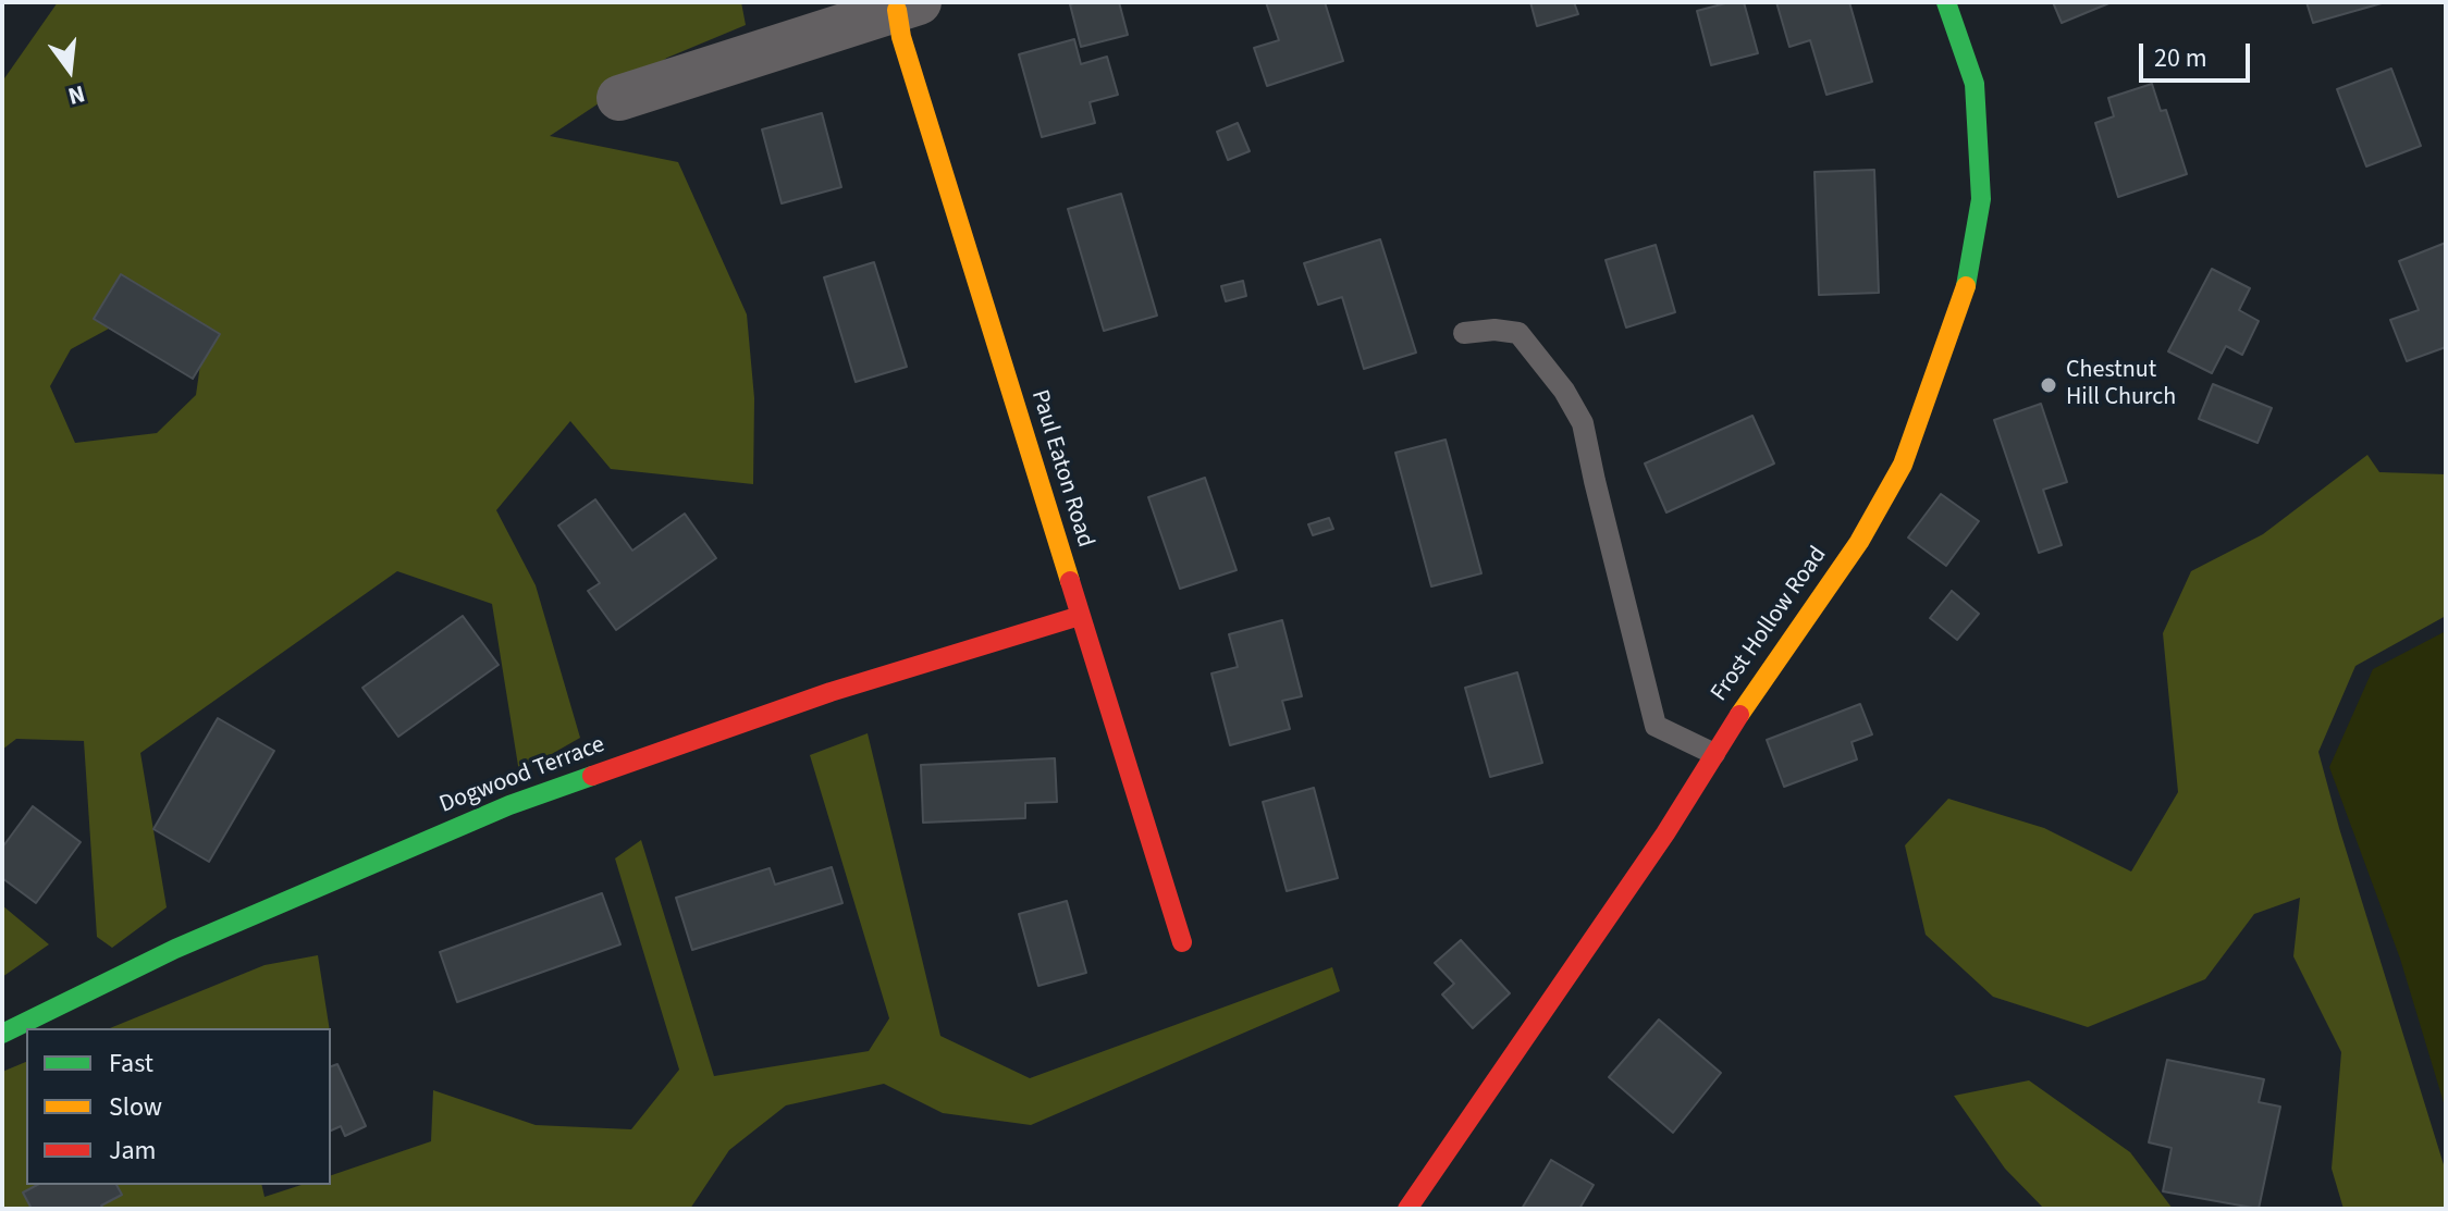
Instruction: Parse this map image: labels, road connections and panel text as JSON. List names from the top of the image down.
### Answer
{
  "streets": {
    "street": ["Paul Eaton Road", "Frost Hollow Road", "Dogwood Terrace"]
  },
  "crossings": [
    ["Paul Eaton Road", "Dogwood Terrace"]
  ],
  "places": ["Chestnut Hill Church"],
  "legend": ["Fast", "Slow", "Jam"],
  "scale_bar": "20 m",
  "north": "bottom"
}
